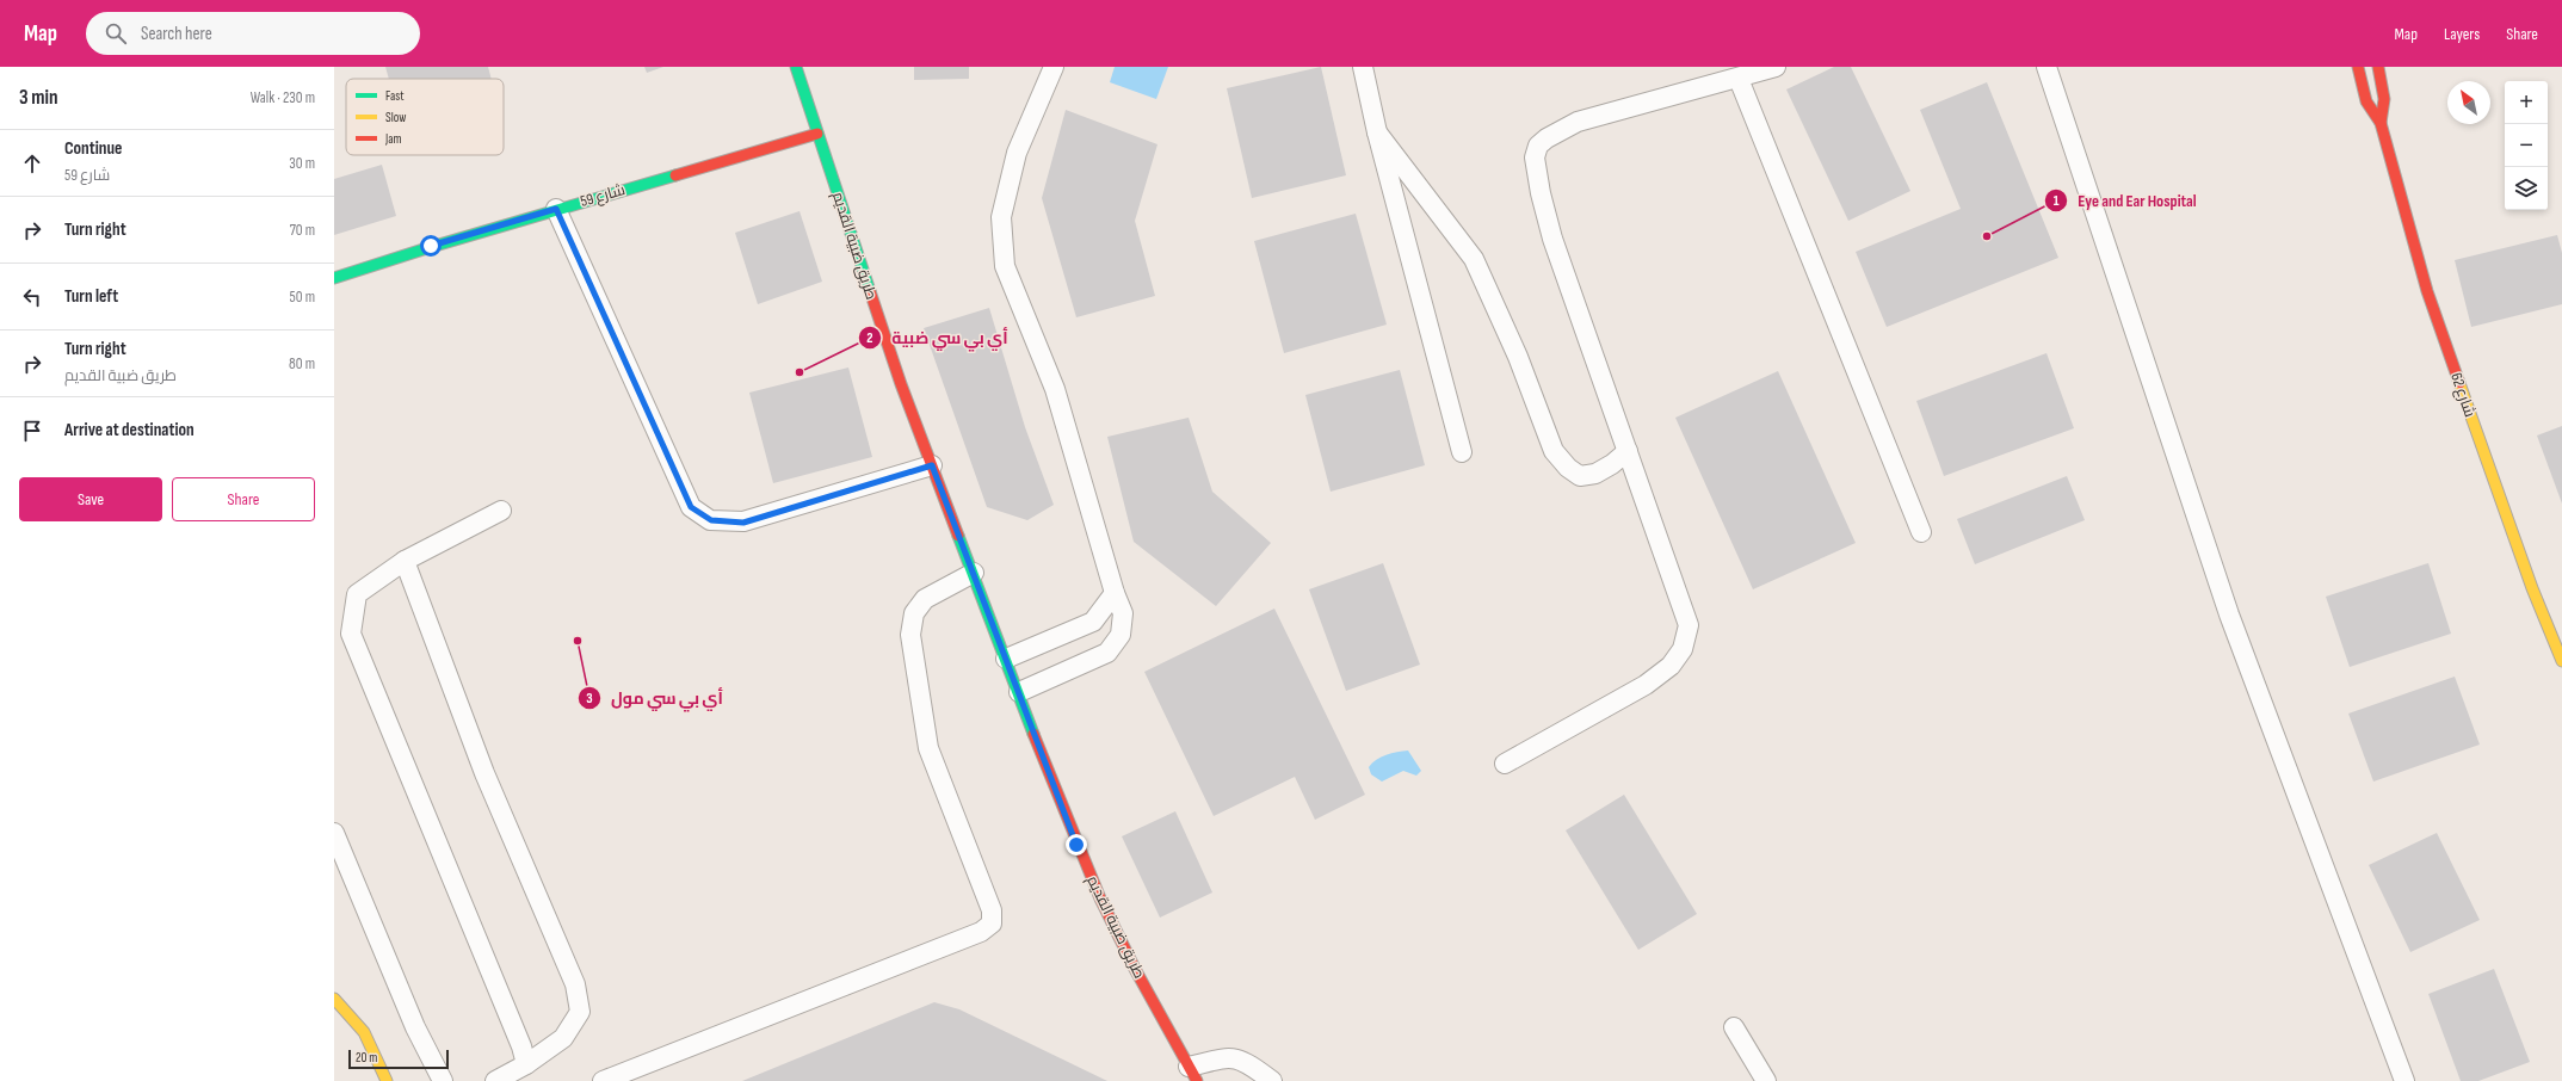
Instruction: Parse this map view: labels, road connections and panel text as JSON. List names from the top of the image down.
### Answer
{
  "streets": {
    "main road": ["شارع 59", "طريق ضبية القديم", "شارع 62"]
  },
  "crossings": [
    ["شارع 59", "طريق ضبية القديم"]
  ],
  "places": ["Eye and Ear Hospital", "أي بي سي ضبية", "أي بي سي مول"],
  "legend": ["Fast", "Slow", "Jam"],
  "scale_bar": "20 m",
  "north": "top left",
  "page": {
    "header": "Map",
    "search": "Search here",
    "nav": ["Map", "Layers", "Share"],
    "heading": ["3 min", "Walk · 230 m"],
    "map_buttons": ["+", "−"],
    "list": [
      ["Continue", "شارع 59", "30 m"],
      ["Turn right", "70 m"],
      ["Turn left", "50 m"],
      ["Turn right", "طريق ضبية القديم", "80 m"],
      "Arrive at destination"
    ],
    "buttons": ["Save", "Share"],
    "scale": "20 m"
  }
}
